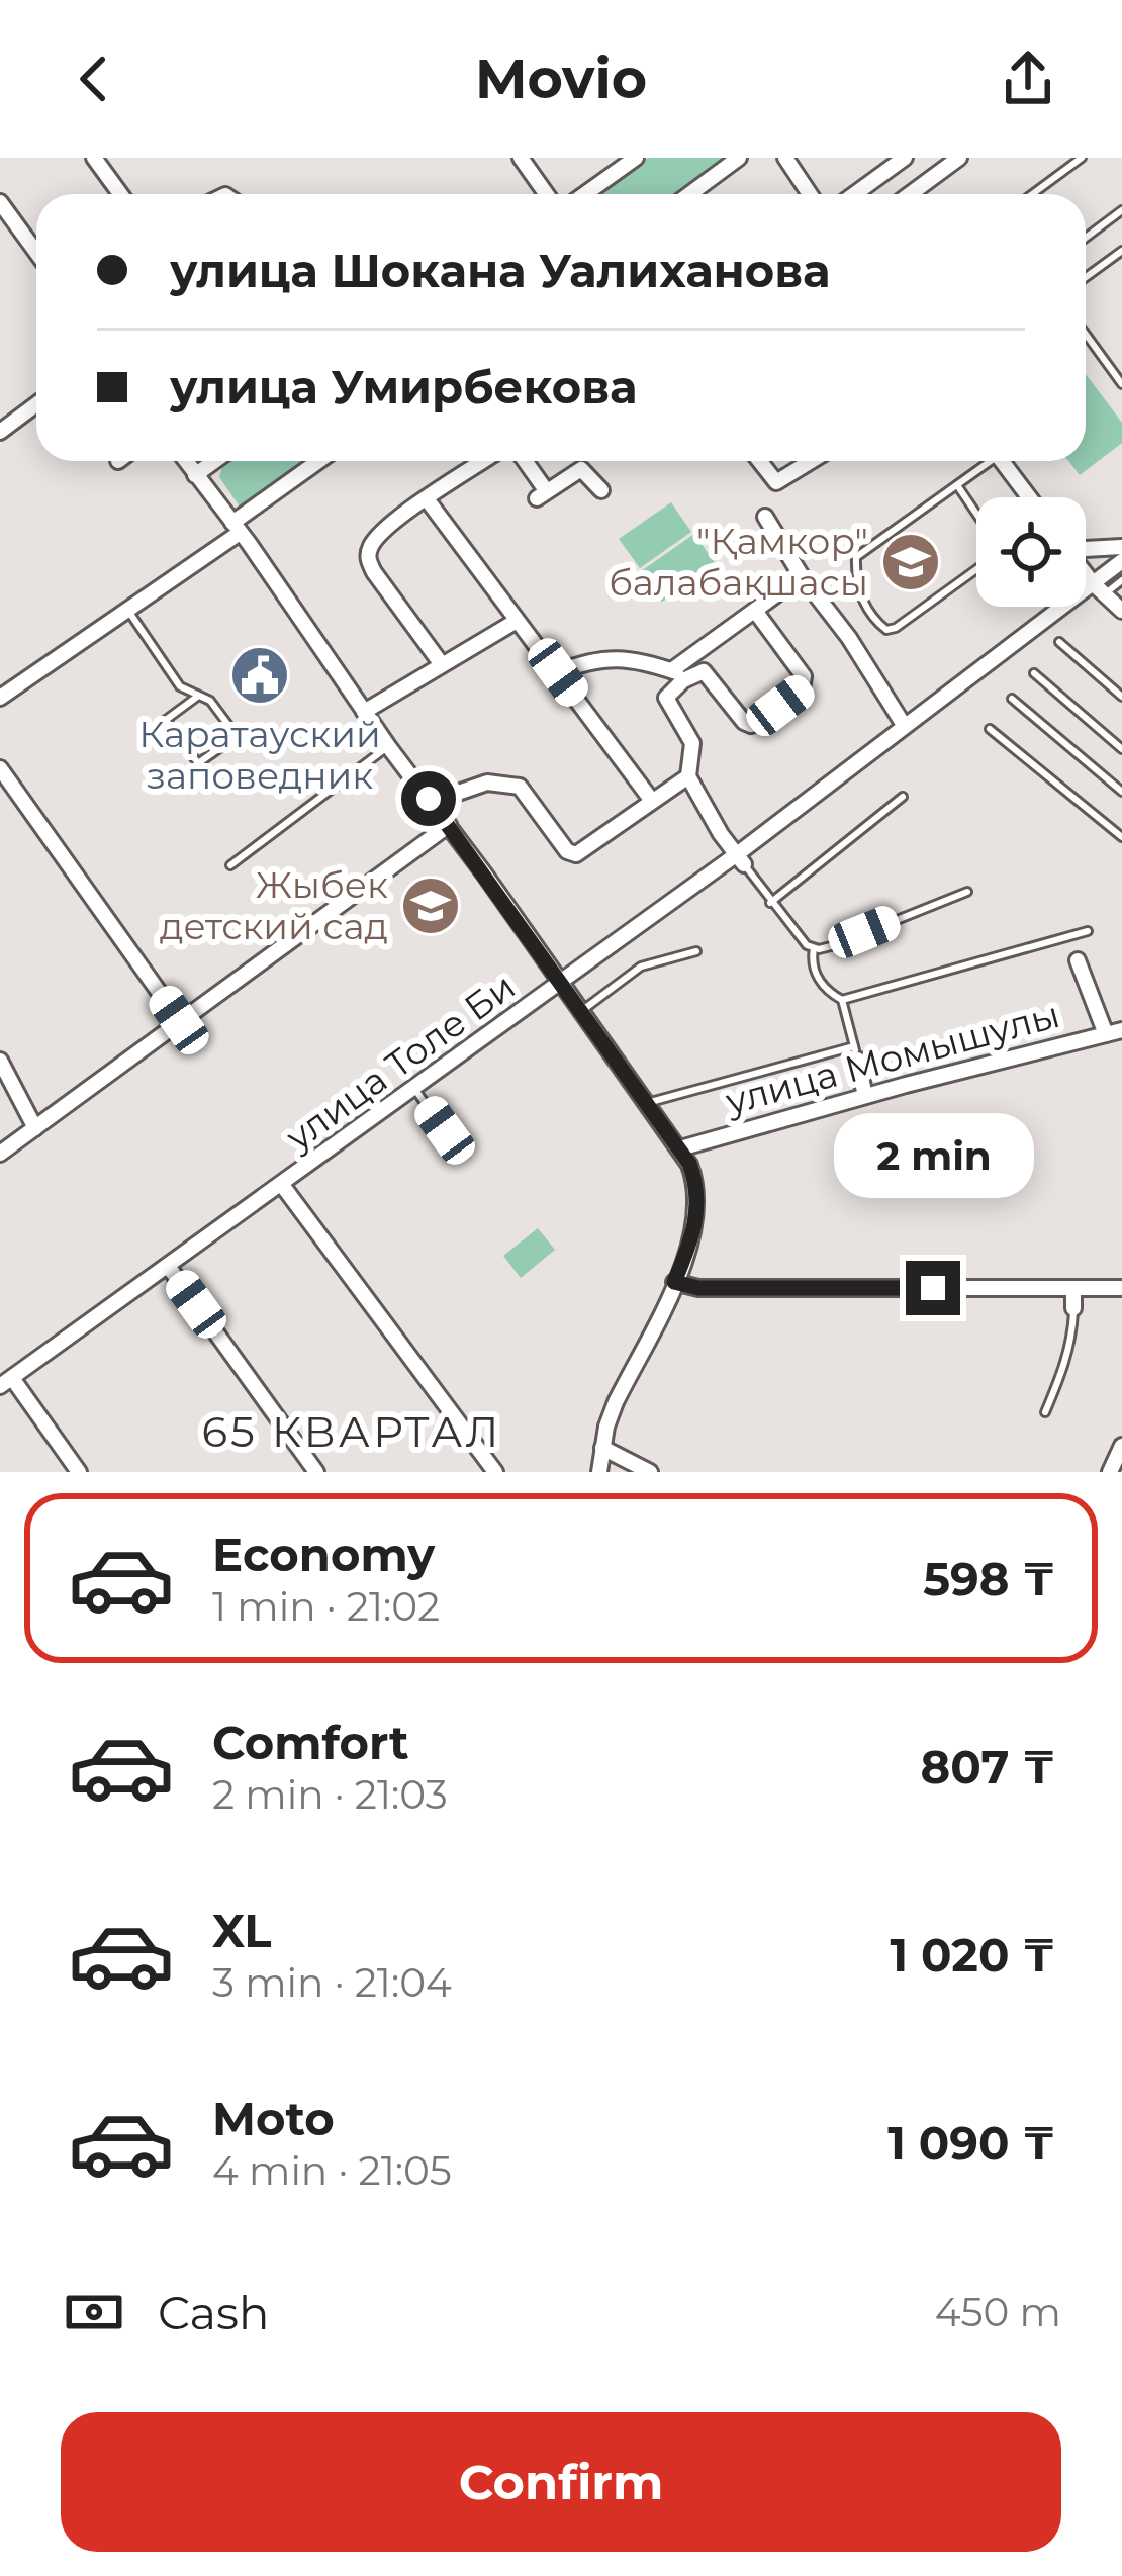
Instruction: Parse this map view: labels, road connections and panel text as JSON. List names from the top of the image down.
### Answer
{
  "streets": {
    "street": ["улица Момышулы", "улица Толе Би"]
  },
  "districts": ["65 КВАРТАЛ"],
  "places": {
    "school or university": ["\"Қамкор\" балабақшасы", "Жыбек детский сад"],
    "public building": ["Каратауский заповедник"]
  },
  "page": {
    "header": "Movio",
    "banner": ["улица Шокана Уалиханова", "улица Умирбекова"],
    "bubble": "2 min",
    "list": [
      {
        "name": "Economy",
        "note": "1 min · 21:02",
        "value": "598 ₸"
      },
      {
        "name": "Comfort",
        "note": "2 min · 21:03",
        "value": "807 ₸"
      },
      {
        "name": "XL",
        "note": "3 min · 21:04",
        "value": "1 020 ₸"
      },
      {
        "name": "Moto",
        "note": "4 min · 21:05",
        "value": "1 090 ₸"
      }
    ],
    "pay": ["Cash", "450 m"],
    "buttons": "Confirm"
  }
}
